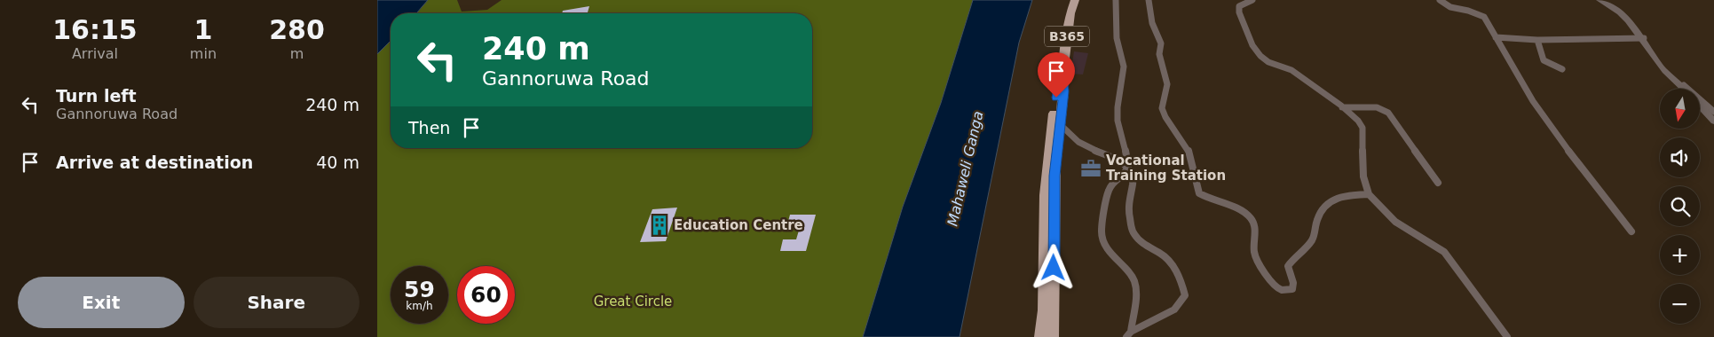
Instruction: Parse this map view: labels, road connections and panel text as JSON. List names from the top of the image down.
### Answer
{
  "streets": {
    "main road": ["B365"]
  },
  "water": ["Mahaweli Ganga"],
  "parks": ["Great Circle"],
  "places": {
    "office": ["Vocational Training Station"],
    "building": ["Education Centre"]
  },
  "north": "bottom",
  "page": {
    "eta": [
      "16:15",
      "Arrival",
      "1",
      "min",
      "280",
      "m"
    ],
    "turn": ["240 m", "Gannoruwa Road"],
    "list": [
      {
        "name": "Turn left",
        "note": "Gannoruwa Road",
        "value": "240 m"
      },
      {
        "name": "Arrive at destination",
        "value": "40 m"
      }
    ],
    "map_buttons": ["+", "−"],
    "then": "Then",
    "speed": "59 km/h",
    "limit": "60",
    "buttons": ["Exit", "Share"]
  }
}
